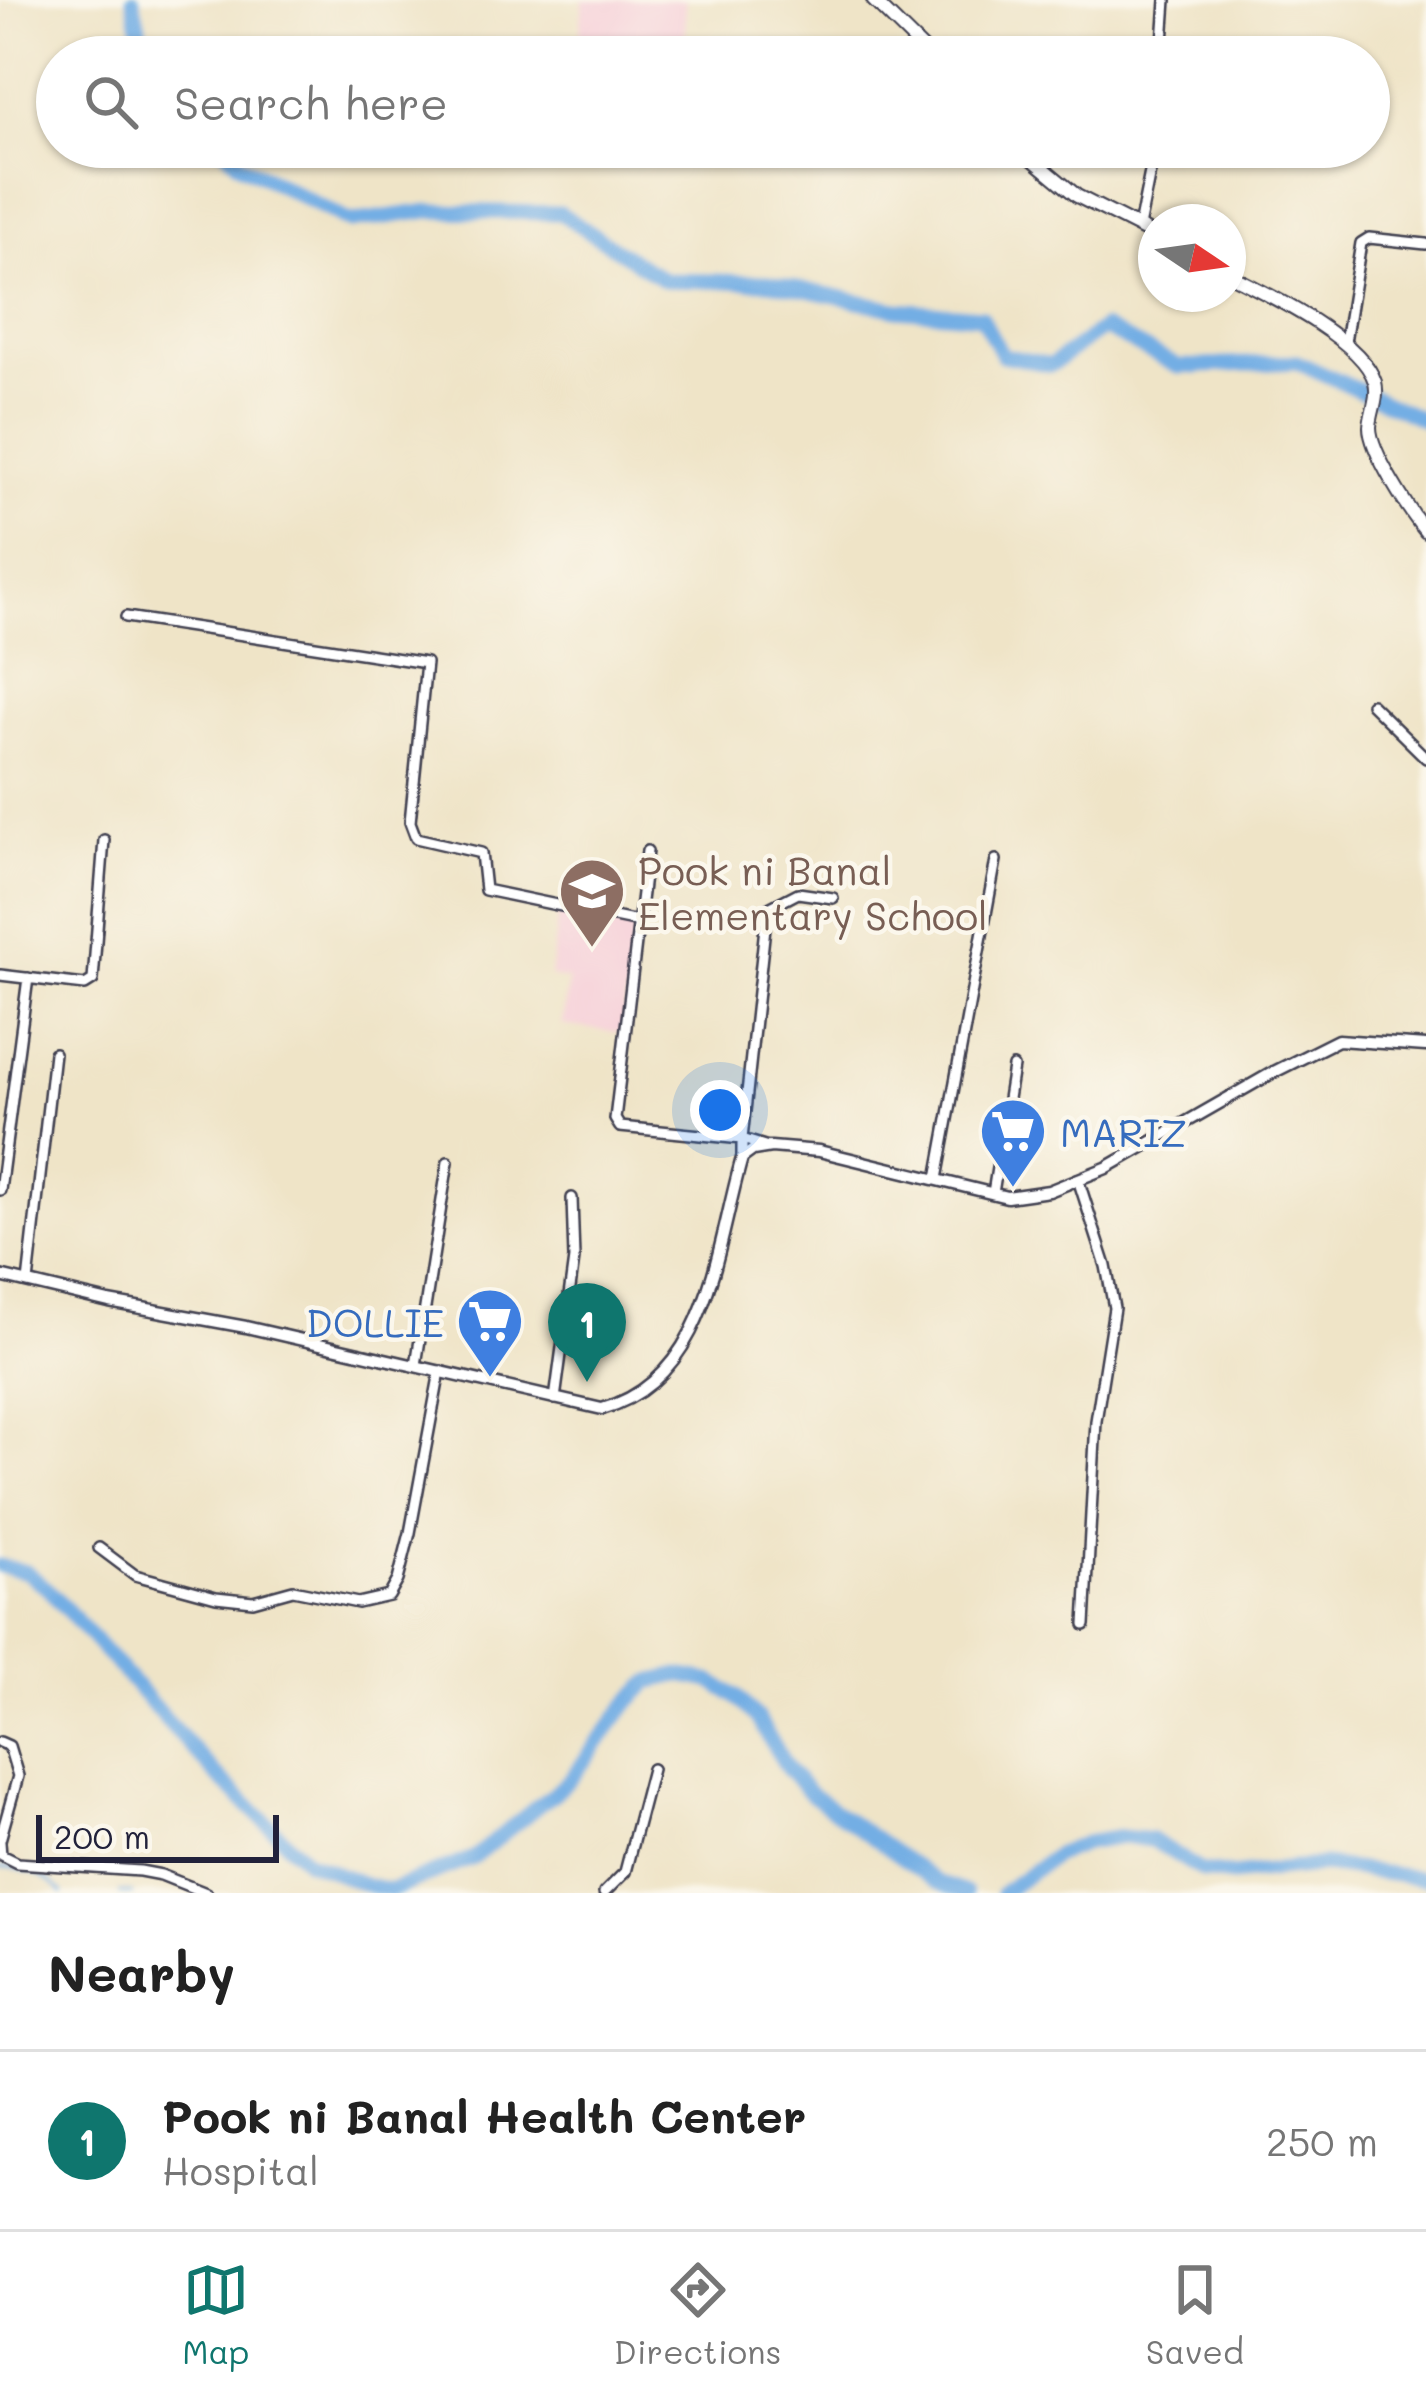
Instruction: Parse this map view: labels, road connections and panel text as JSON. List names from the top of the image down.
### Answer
{
  "places": {
    "school or university": ["Pook ni Banal Elementary School"],
    "supermarket": ["MARIZ", "DOLLIE"]
  },
  "scale_bar": "200 m",
  "north": "right",
  "page": {
    "search": "Search here",
    "pins": "1",
    "scale": "200 m",
    "heading": "Nearby",
    "list": [
      {
        "mark": "1",
        "name": "Pook ni Banal Health Center",
        "note": "Hospital",
        "value": "250 m"
      }
    ],
    "nav": ["Map", "Directions", "Saved"]
  }
}
